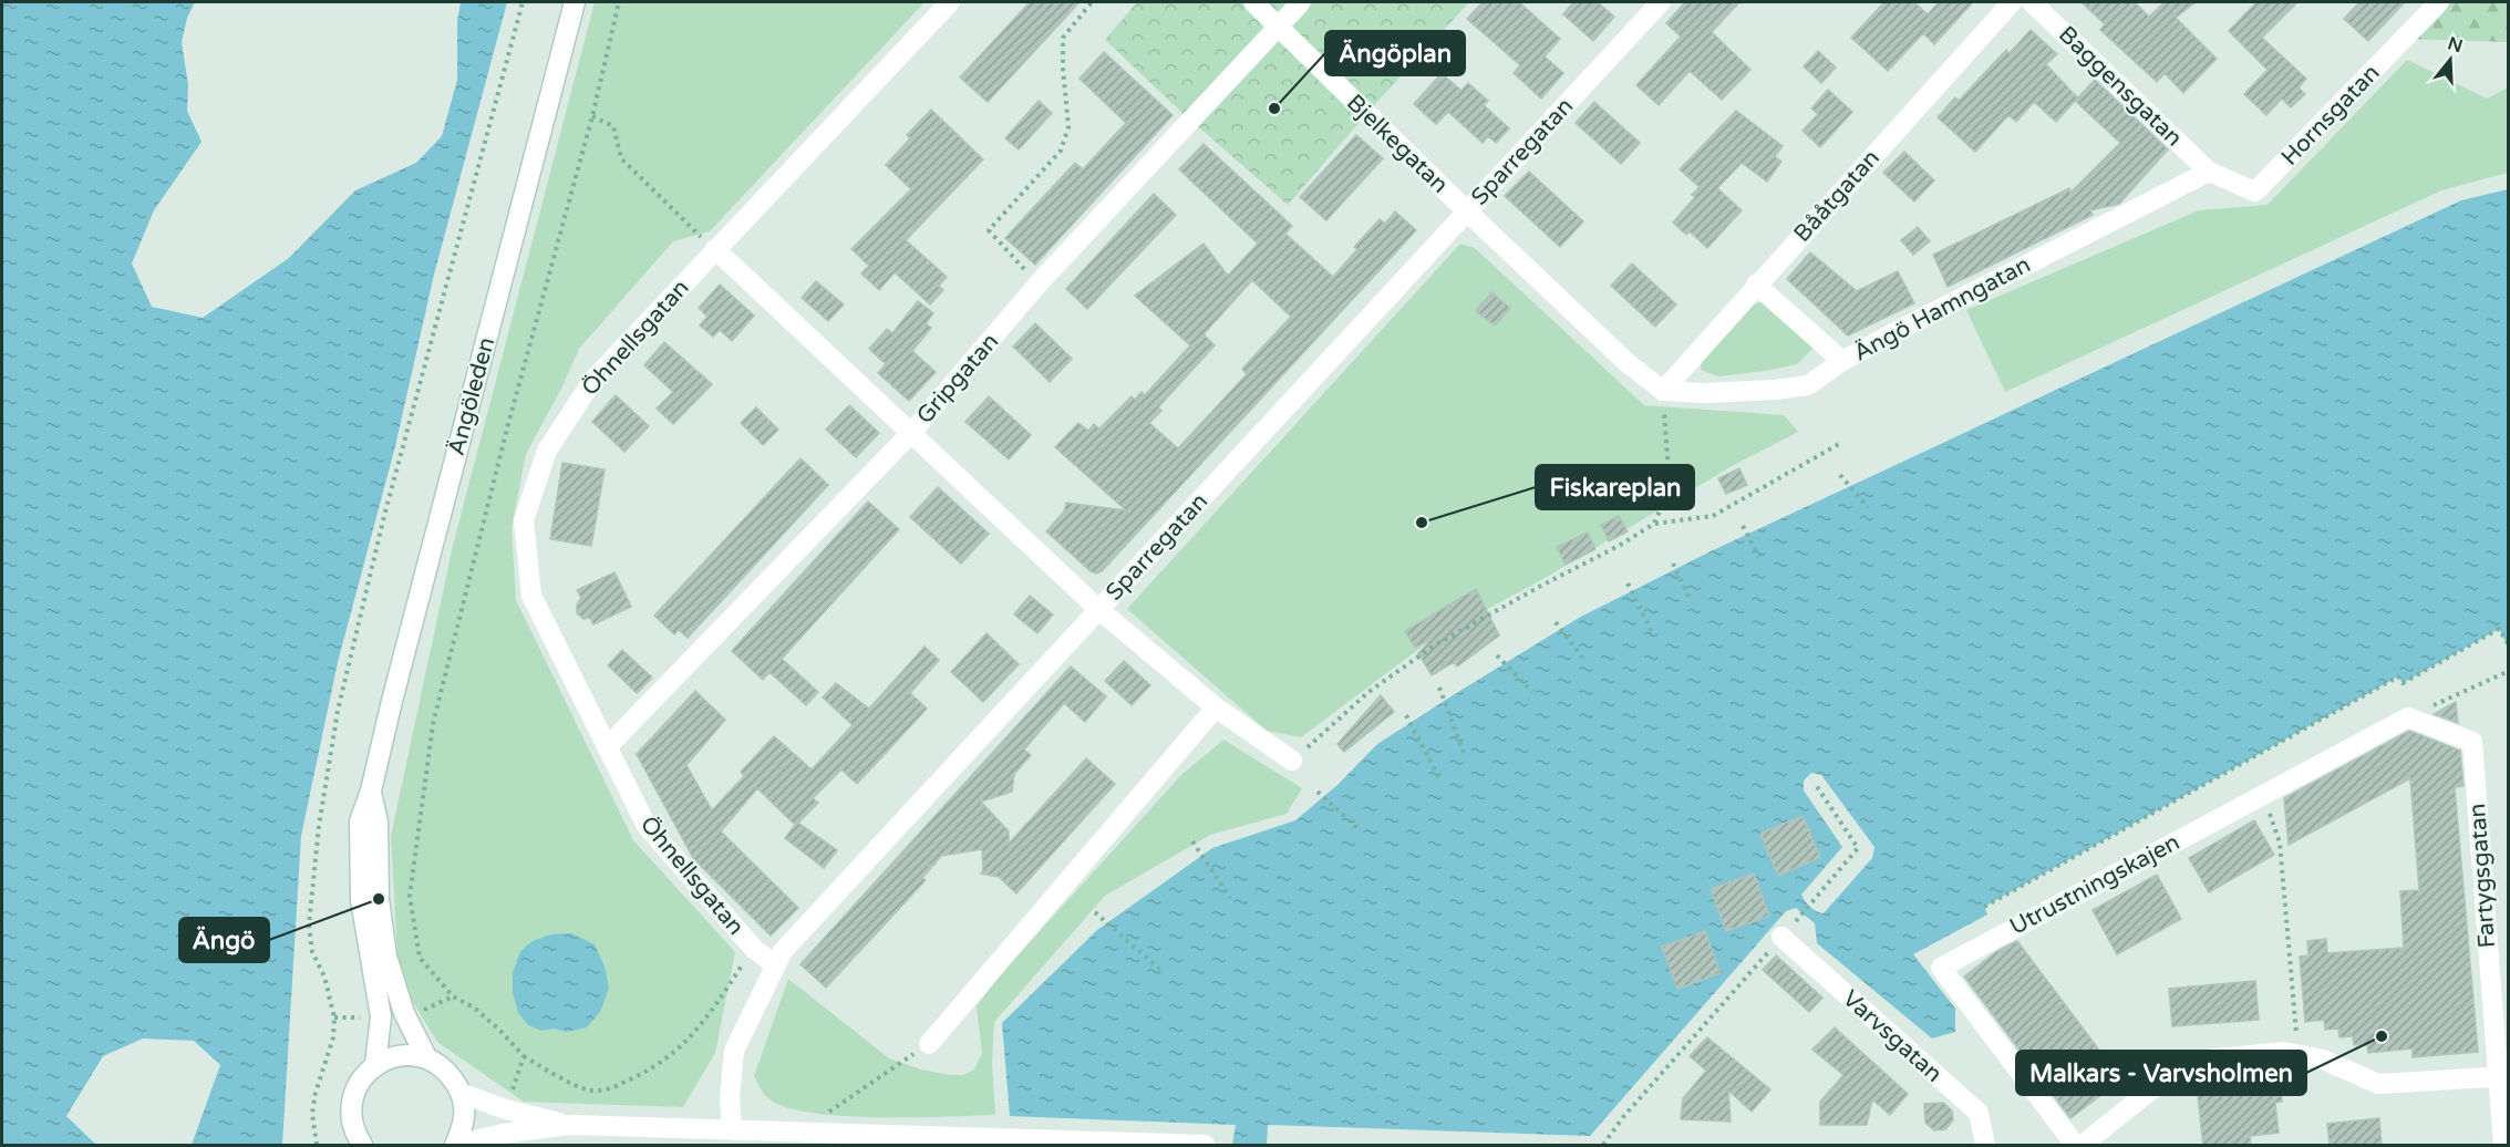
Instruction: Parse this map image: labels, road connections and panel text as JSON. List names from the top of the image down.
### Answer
{
  "streets": {
    "street": [
      "Baggensgatan",
      "Hornsgatan",
      "Bjelkegatan",
      "Sparregatan",
      "Bååtgatan",
      "Ängö Hamngatan",
      "Öhnellsgatan",
      "Gripgatan",
      "Ängöleden",
      "Fartygsgatan",
      "Utrustningskajen",
      "Varvsgatan"
    ]
  },
  "crossings": [
    ["Baggensgatan", "Hornsgatan"],
    ["Baggensgatan", "Ängö Hamngatan"],
    ["Hornsgatan", "Ängö Hamngatan"],
    ["Bjelkegatan", "Sparregatan"],
    ["Bjelkegatan", "Bååtgatan"],
    ["Bjelkegatan", "Ängö Hamngatan"],
    ["Bjelkegatan", "Gripgatan"],
    ["Sparregatan", "Öhnellsgatan"],
    ["Bååtgatan", "Ängö Hamngatan"],
    ["Öhnellsgatan", "Gripgatan"],
    ["Fartygsgatan", "Utrustningskajen"]
  ],
  "places": [
    "Ängöplan",
    "Fiskareplan",
    "Ängö",
    "Malkars - Varvsholmen"
  ],
  "north": "top"
}
